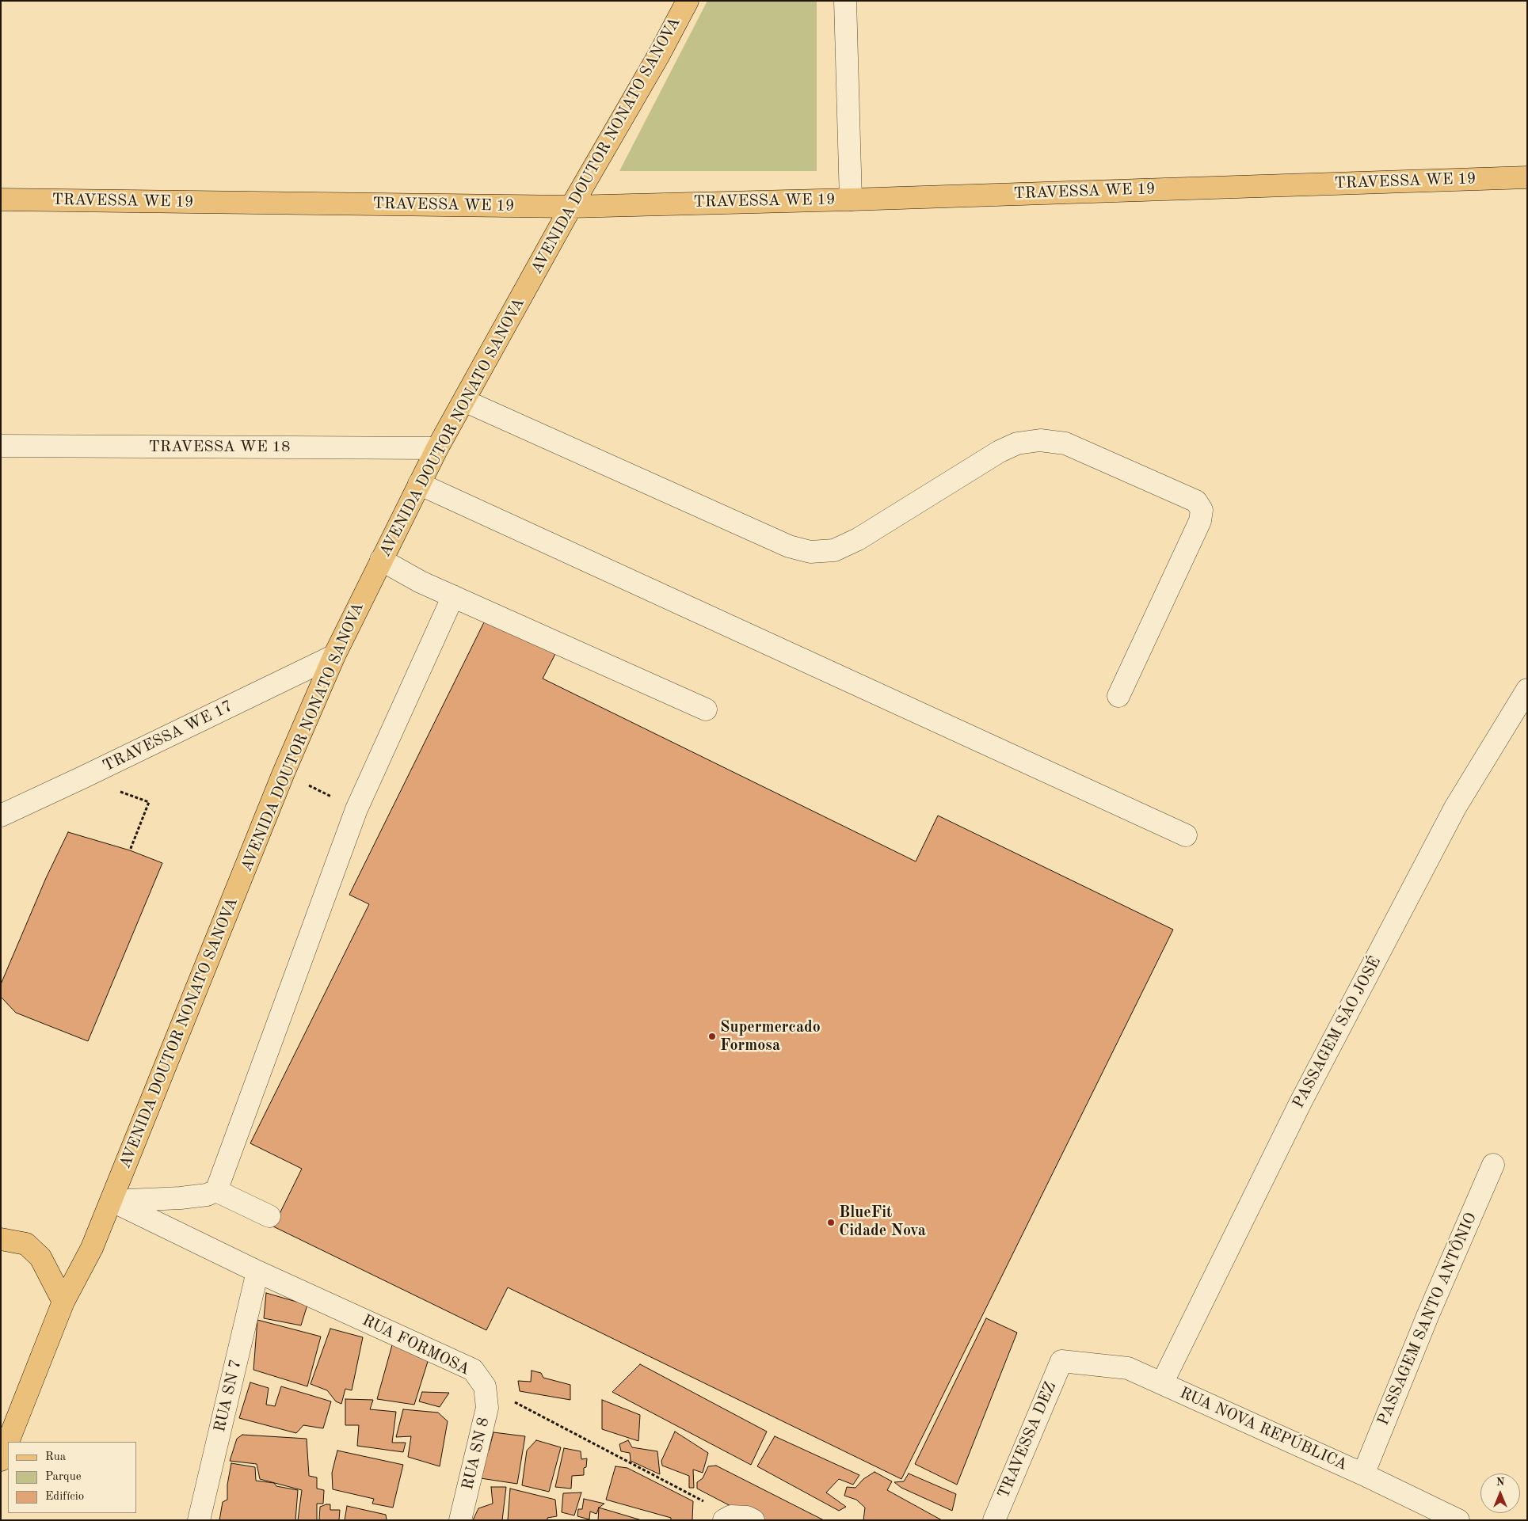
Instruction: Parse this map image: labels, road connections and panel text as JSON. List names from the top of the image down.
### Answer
{
  "streets": {
    "main road": ["AVENIDA DOUTOR NONATO SANOVA", "TRAVESSA WE 19"],
    "street": [
      "TRAVESSA WE 18",
      "TRAVESSA WE 17",
      "PASSAGEM SÃO JOSÉ",
      "PASSAGEM SANTO ANTÔNIO",
      "RUA FORMOSA",
      "RUA SN 7",
      "RUA NOVA REPÚBLICA",
      "TRAVESSA DEZ",
      "RUA SN 8"
    ]
  },
  "crossings": [
    ["AVENIDA DOUTOR NONATO SANOVA", "TRAVESSA WE 19"],
    ["AVENIDA DOUTOR NONATO SANOVA", "TRAVESSA WE 18"],
    ["AVENIDA DOUTOR NONATO SANOVA", "TRAVESSA WE 17"],
    ["AVENIDA DOUTOR NONATO SANOVA", "RUA FORMOSA"],
    ["PASSAGEM SÃO JOSÉ", "RUA NOVA REPÚBLICA"],
    ["PASSAGEM SANTO ANTÔNIO", "RUA NOVA REPÚBLICA"],
    ["RUA FORMOSA", "RUA SN 7"],
    ["RUA FORMOSA", "RUA SN 8"],
    ["RUA NOVA REPÚBLICA", "TRAVESSA DEZ"]
  ],
  "places": ["Supermercado Formosa", "BlueFit Cidade Nova"],
  "legend": ["Rua", "Parque", "Edifício"],
  "north": "top"
}
